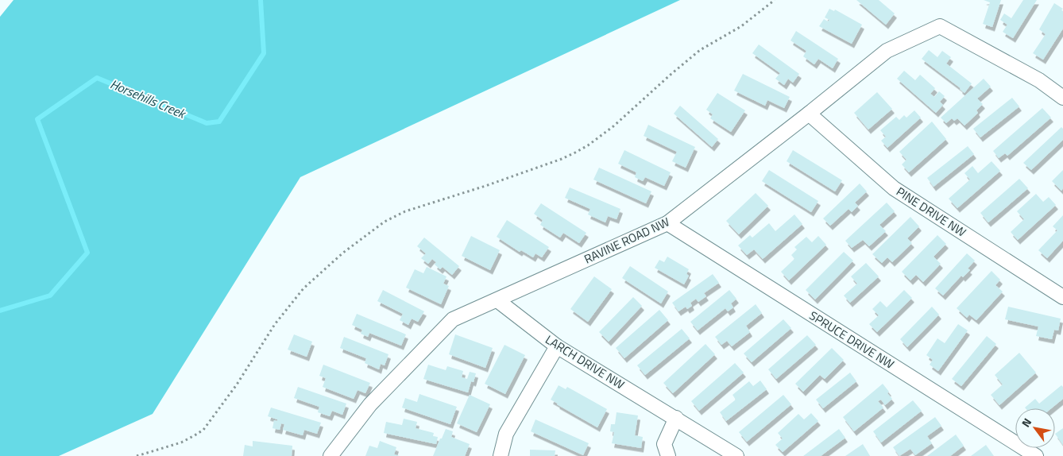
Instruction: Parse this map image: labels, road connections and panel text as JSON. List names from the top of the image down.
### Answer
{
  "streets": {
    "street": [
      "PINE DRIVE NW",
      "RAVINE ROAD NW",
      "SPRUCE DRIVE NW",
      "LARCH DRIVE NW"
    ]
  },
  "crossings": [
    ["PINE DRIVE NW", "RAVINE ROAD NW"],
    ["RAVINE ROAD NW", "SPRUCE DRIVE NW"],
    ["RAVINE ROAD NW", "LARCH DRIVE NW"]
  ],
  "water": ["Horsehills Creek"],
  "north": "top left"
}
